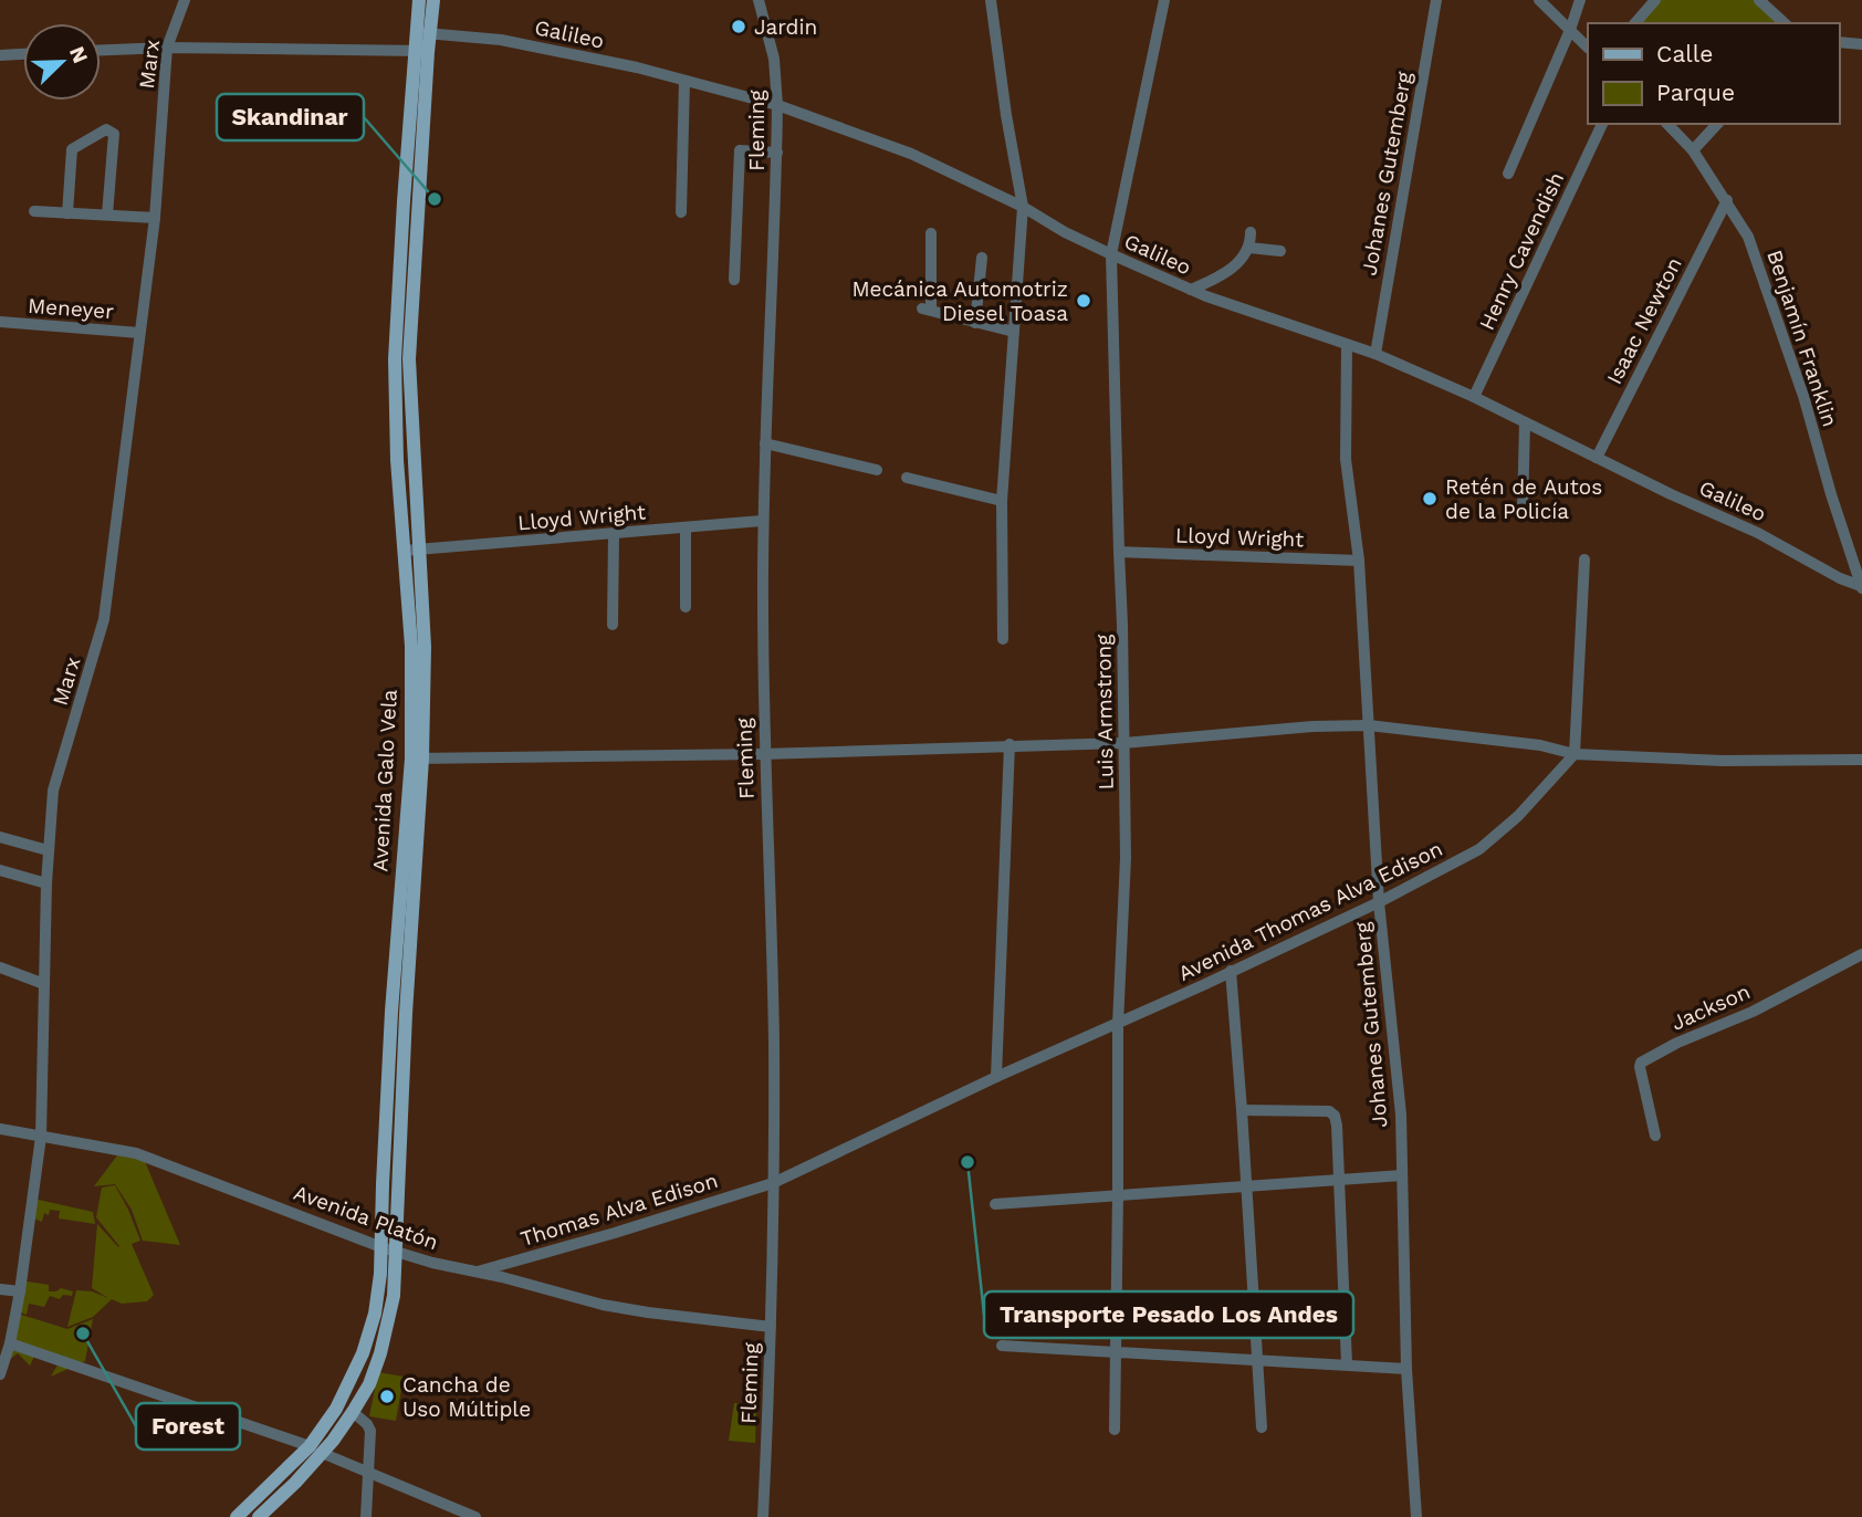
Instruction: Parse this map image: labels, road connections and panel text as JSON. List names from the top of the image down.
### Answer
{
  "streets": {
    "main road": ["Avenida Galo Vela"],
    "street": [
      "Galileo",
      "Marx",
      "Fleming",
      "Johanes Gutemberg",
      "Henry Cavendish",
      "Meneyer",
      "Isaac Newton",
      "Benjamín Franklin",
      "Lloyd Wright",
      "Luis Armstrong",
      "Avenida Thomas Alva Edison",
      "Jackson",
      "Thomas Alva Edison",
      "Avenida Platón"
    ]
  },
  "crossings": [
    ["Galileo", "Fleming"],
    ["Galileo", "Johanes Gutemberg"],
    ["Galileo", "Henry Cavendish"],
    ["Galileo", "Isaac Newton"],
    ["Galileo", "Benjamín Franklin"],
    ["Galileo", "Luis Armstrong"],
    ["Galileo", "Avenida Galo Vela"],
    ["Marx", "Meneyer"],
    ["Marx", "Avenida Platón"],
    ["Fleming", "Lloyd Wright"],
    ["Fleming", "Avenida Thomas Alva Edison"],
    ["Fleming", "Thomas Alva Edison"],
    ["Fleming", "Avenida Platón"],
    ["Johanes Gutemberg", "Lloyd Wright"],
    ["Johanes Gutemberg", "Avenida Thomas Alva Edison"],
    ["Isaac Newton", "Benjamín Franklin"],
    ["Lloyd Wright", "Luis Armstrong"],
    ["Lloyd Wright", "Avenida Galo Vela"],
    ["Luis Armstrong", "Avenida Thomas Alva Edison"],
    ["Avenida Galo Vela", "Avenida Platón"],
    ["Avenida Thomas Alva Edison", "Thomas Alva Edison"],
    ["Thomas Alva Edison", "Avenida Platón"]
  ],
  "places": [
    "Jardin",
    "Skandinar",
    "Mecánica Automotriz Diesel Toasa",
    "Retén de Autos de la Policía",
    "Transporte Pesado Los Andes",
    "Forest",
    "Cancha de Uso Múltiple"
  ],
  "legend": ["Calle", "Parque"],
  "north": "top right"
}
